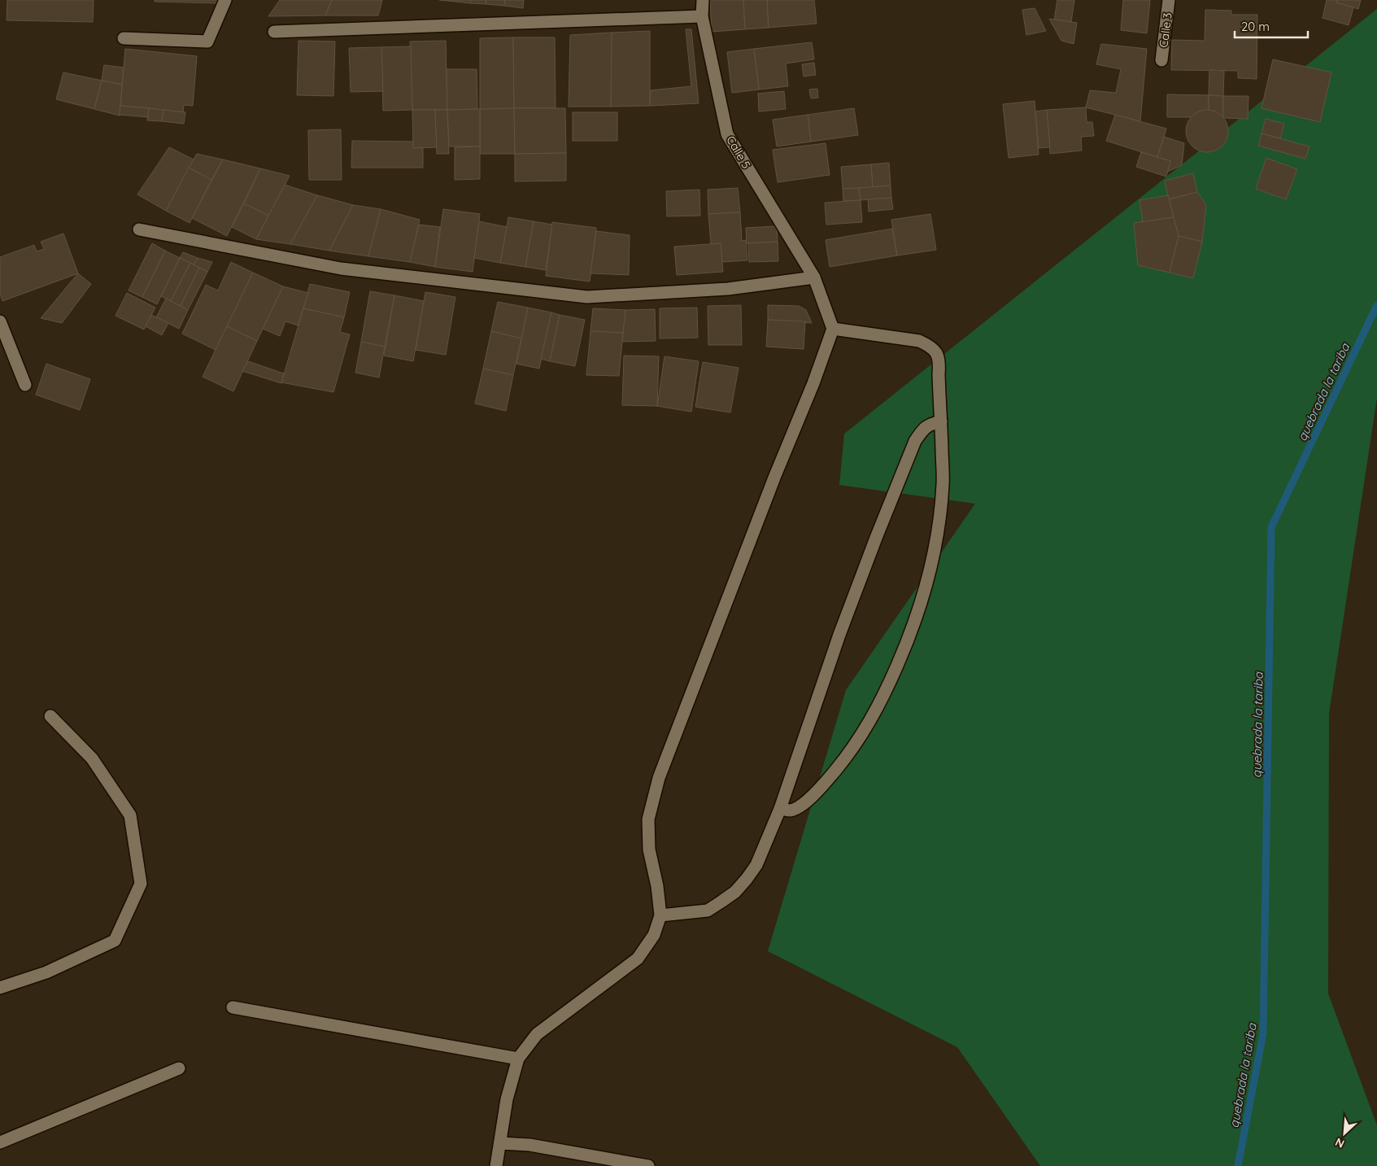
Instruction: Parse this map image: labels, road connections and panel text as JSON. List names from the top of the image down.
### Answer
{
  "streets": {
    "street": ["Calle 3", "Calle 5"]
  },
  "water": ["quebrada la tariba"],
  "scale_bar": "20 m",
  "north": "bottom left"
}
